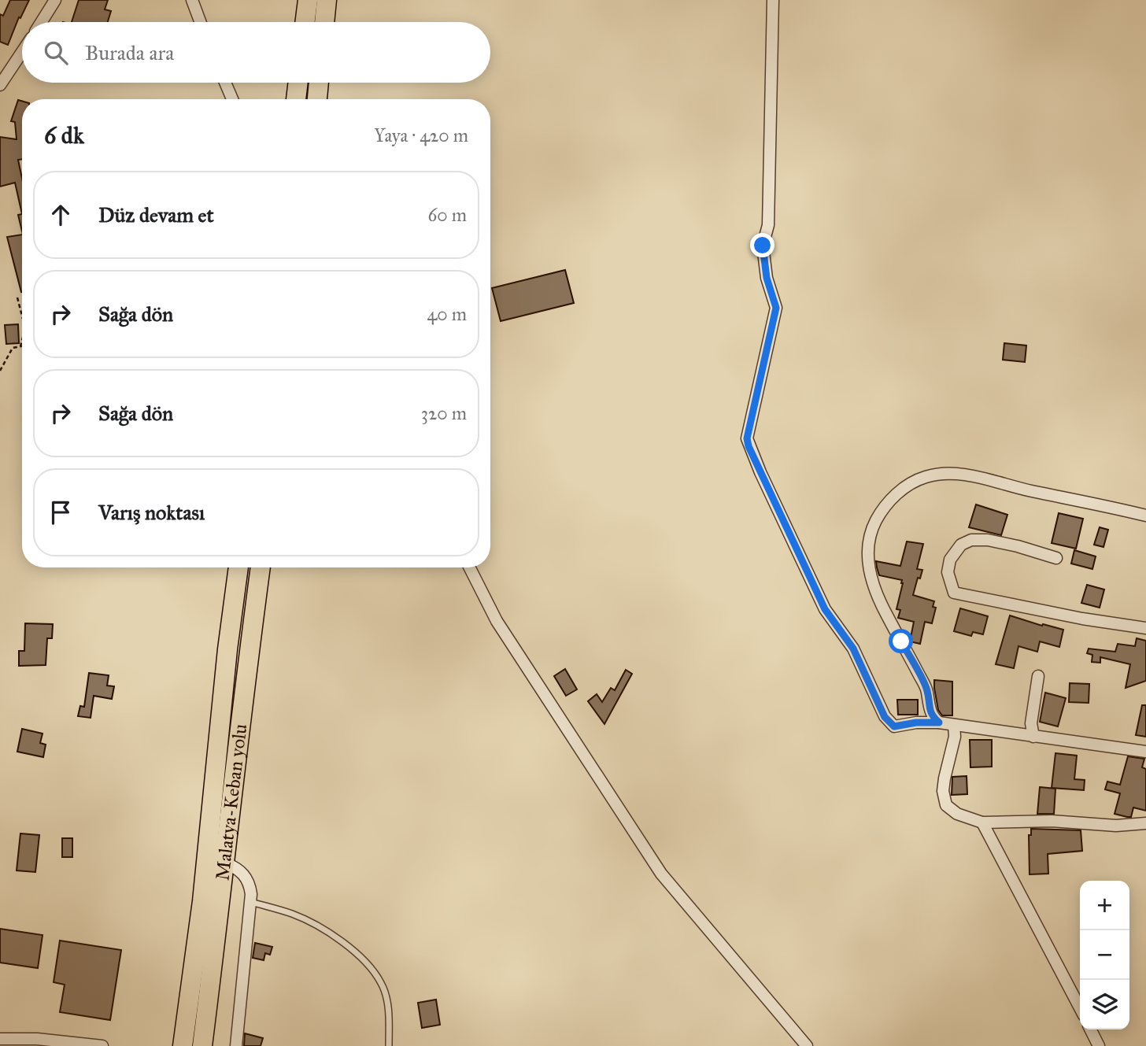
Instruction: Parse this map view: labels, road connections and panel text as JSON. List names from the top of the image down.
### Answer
{
  "streets": {
    "highway": ["Malatya-Keban yolu"]
  },
  "page": {
    "search": "Burada ara",
    "heading": ["6 dk", "Yaya · 420 m"],
    "list": [
      ["Düz devam et", "60 m"],
      ["Sağa dön", "40 m"],
      ["Sağa dön", "320 m"],
      "Varış noktası"
    ],
    "map_buttons": ["+", "−"]
  }
}
